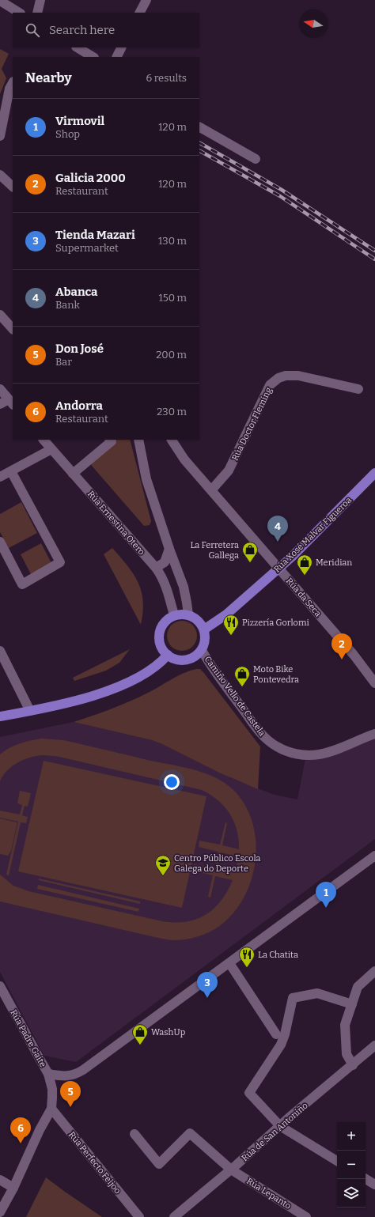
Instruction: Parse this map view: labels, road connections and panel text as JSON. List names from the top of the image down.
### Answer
{
  "streets": {
    "main road": ["Rúa Xosé Malvar Figueroa"],
    "street": [
      "Rúa Doctor Fleming",
      "Rúa Ernestina Otero",
      "Rúa da Seca",
      "Camiño Vello de Castela",
      "Rúa Padre Gaite",
      "Rúa de San Antoniño",
      "Rúa Perfecto Feijoo",
      "Rúa Lepanto"
    ]
  },
  "crossings": [
    ["Rúa Doctor Fleming", "Rúa da Seca"],
    ["Rúa Ernestina Otero", "Rúa Xosé Malvar Figueroa"],
    ["Rúa Ernestina Otero", "Camiño Vello de Castela"],
    ["Rúa Xosé Malvar Figueroa", "Rúa da Seca"],
    ["Rúa Xosé Malvar Figueroa", "Camiño Vello de Castela"],
    ["Rúa Padre Gaite", "Rúa Perfecto Feijoo"],
    ["Rúa de San Antoniño", "Rúa Lepanto"]
  ],
  "places": {
    "shop": [
      "La Ferretera Gallega",
      "Meridian",
      "Moto Bike Pontevedra",
      "WashUp"
    ],
    "restaurant": ["Pizzería Gorlomi", "La Chatita"],
    "school or university": ["Centro Público Escola Galega do Deporte"]
  },
  "north": "left",
  "page": {
    "search": "Search here",
    "heading": ["Nearby", "6 results"],
    "list": [
      {
        "mark": "1",
        "name": "Virmovil",
        "note": "Shop",
        "value": "120 m"
      },
      {
        "mark": "2",
        "name": "Galicia 2000",
        "note": "Restaurant",
        "value": "120 m"
      },
      {
        "mark": "3",
        "name": "Tienda Mazari",
        "note": "Supermarket",
        "value": "130 m"
      },
      {
        "mark": "4",
        "name": "Abanca",
        "note": "Bank",
        "value": "150 m"
      },
      {
        "mark": "5",
        "name": "Don José",
        "note": "Bar",
        "value": "200 m"
      },
      {
        "mark": "6",
        "name": "Andorra",
        "note": "Restaurant",
        "value": "230 m"
      }
    ],
    "pins": [
      "4",
      "2",
      "1",
      "3",
      "5",
      "6"
    ],
    "map_buttons": ["+", "−"]
  }
}
